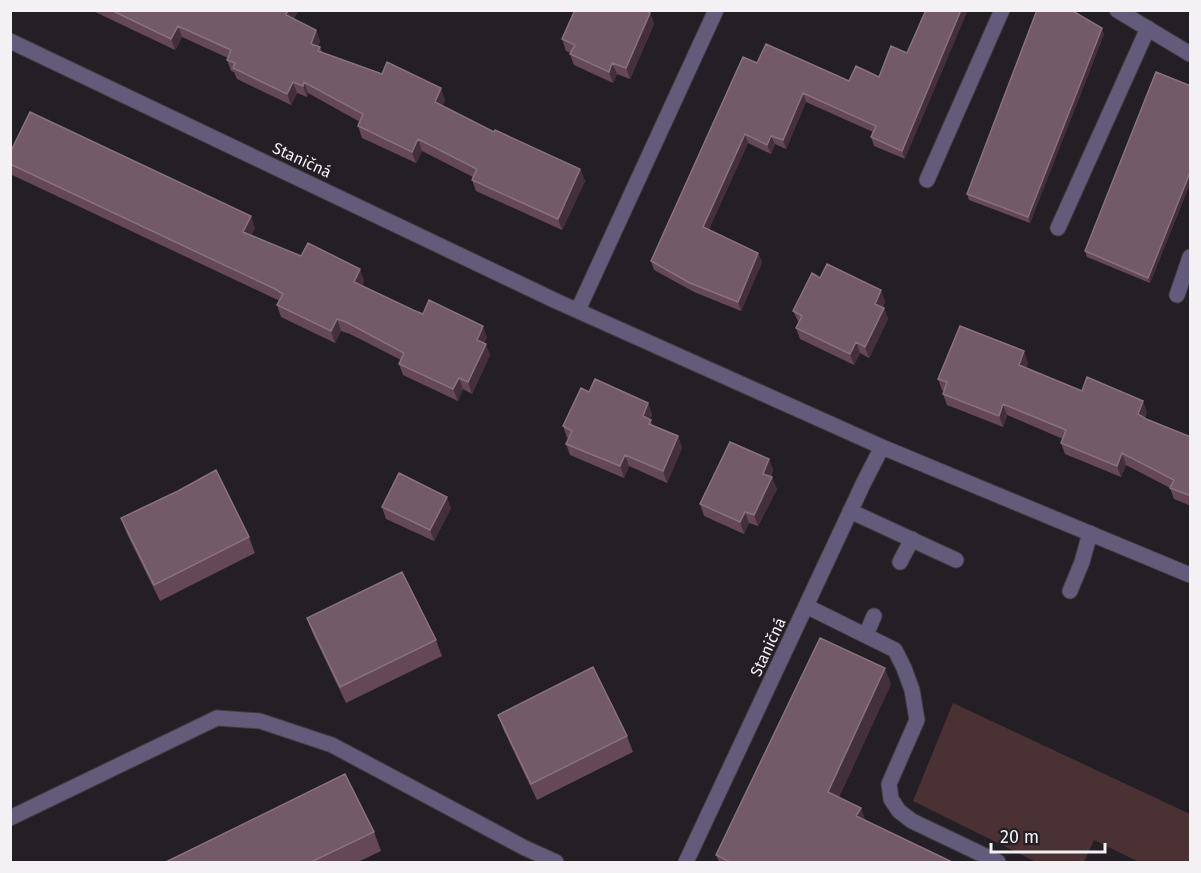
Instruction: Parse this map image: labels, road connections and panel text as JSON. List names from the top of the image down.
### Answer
{
  "streets": {
    "street": ["Staničná"]
  },
  "scale_bar": "20 m"
}
